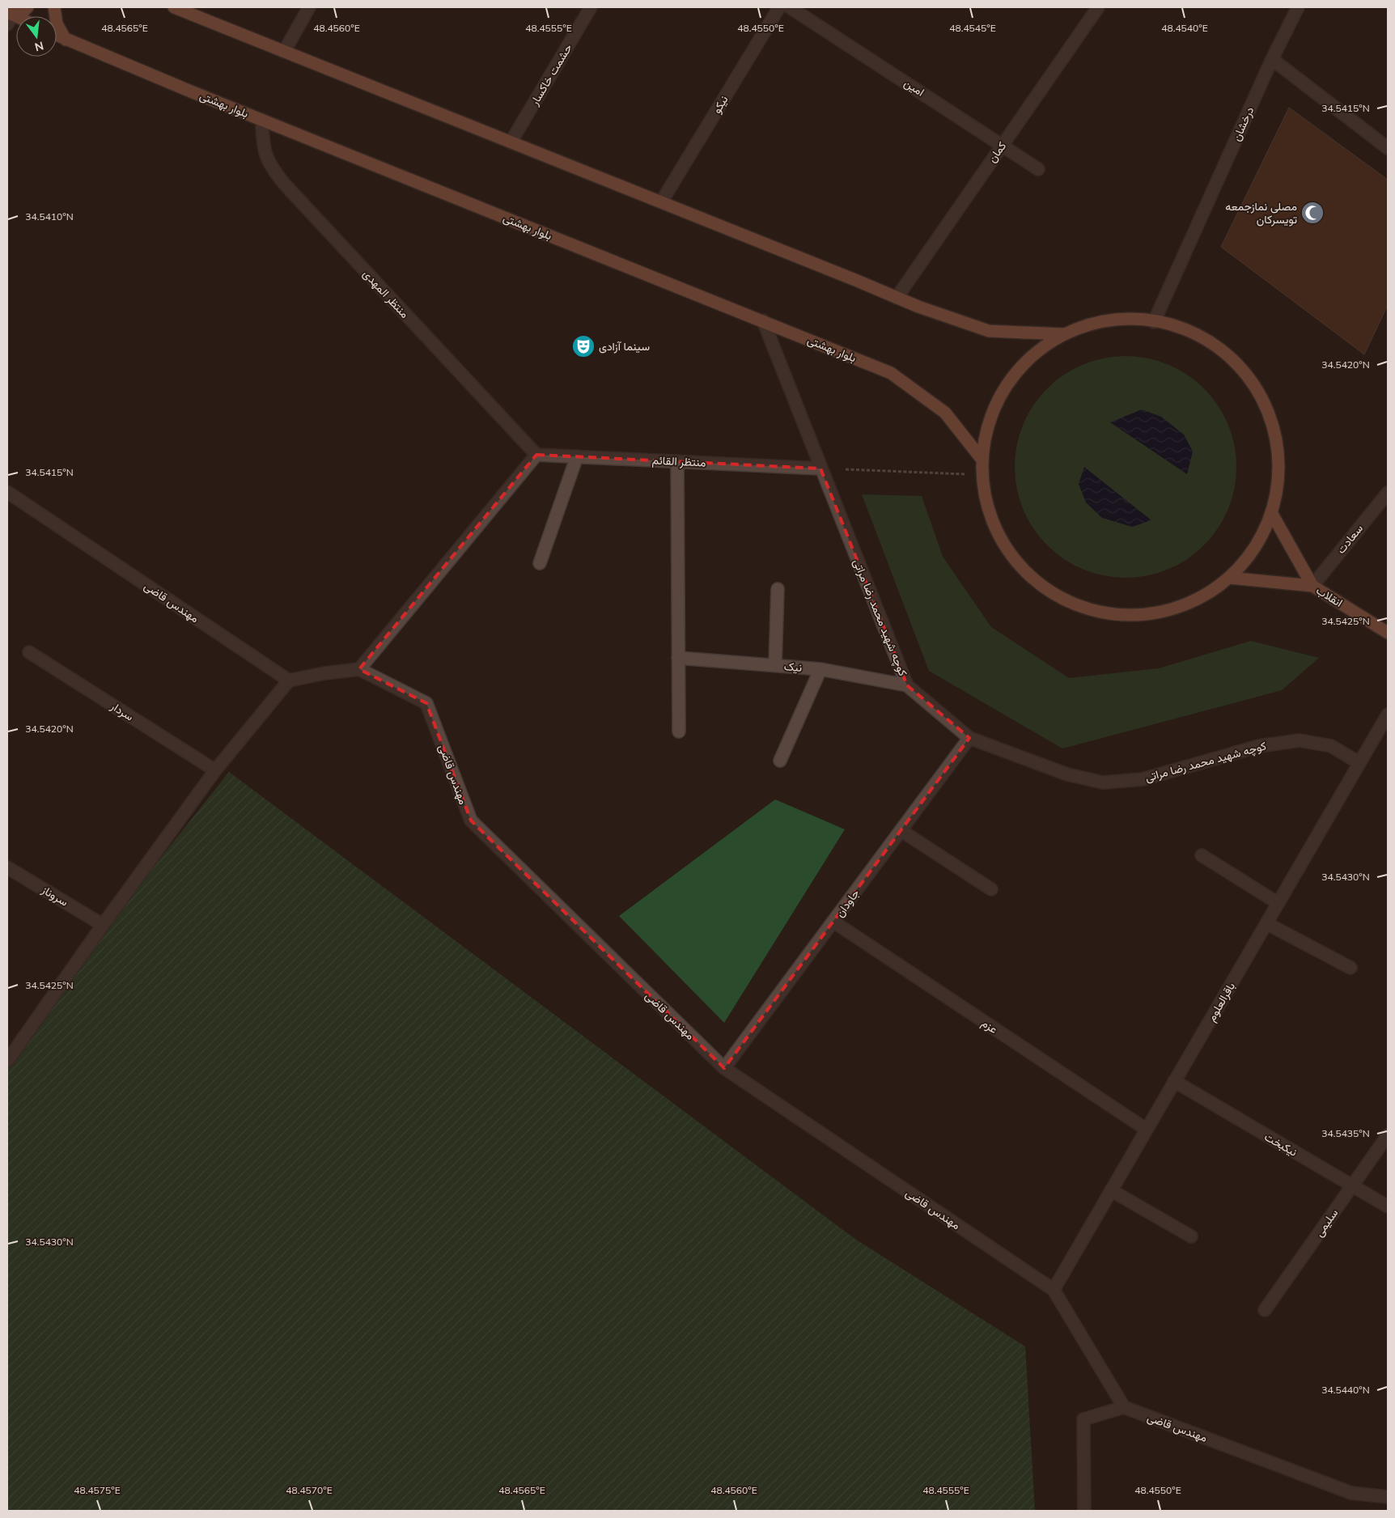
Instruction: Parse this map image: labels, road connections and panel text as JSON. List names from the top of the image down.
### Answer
{
  "streets": {
    "main road": ["بلوار بهشتی", "انقلاب"],
    "street": [
      "حشمت خاکسار",
      "امین",
      "نیکو",
      "درخشان",
      "کمان",
      "منتظر المهدی",
      "منتظر القائم",
      "سعادت",
      "مهندس قاضی",
      "کوچه شهید محمد رضا مراتی",
      "نیک",
      "سردار",
      "سروناز",
      "جاودان",
      "باقرالعلوم",
      "عزم",
      "نیکبخت",
      "سلیمی"
    ]
  },
  "crossings": [
    ["امین", "کمان"],
    ["بلوار بهشتی", "منتظر المهدی"],
    ["بلوار بهشتی", "کوچه شهید محمد رضا مراتی"],
    ["منتظر المهدی", "منتظر القائم"],
    ["منتظر القائم", "کوچه شهید محمد رضا مراتی"],
    ["سعادت", "انقلاب"],
    ["مهندس قاضی", "جاودان"],
    ["مهندس قاضی", "باقرالعلوم"],
    ["کوچه شهید محمد رضا مراتی", "نیک"],
    ["کوچه شهید محمد رضا مراتی", "جاودان"],
    ["کوچه شهید محمد رضا مراتی", "باقرالعلوم"],
    ["جاودان", "عزم"],
    ["باقرالعلوم", "عزم"],
    ["باقرالعلوم", "نیکبخت"],
    ["نیکبخت", "سلیمی"]
  ],
  "places": {
    "mosque": ["مصلی نمازجمعه تویسرکان"],
    "theatre": ["سینما آزادی"]
  },
  "north": "bottom",
  "coordinates": [
    "48.4565°E",
    "48.4560°E",
    "48.4555°E",
    "48.4550°E",
    "48.4545°E",
    "48.4540°E",
    "34.5415°N",
    "34.5410°N",
    "34.5420°N",
    "34.5425°N",
    "34.5430°N",
    "34.5435°N",
    "34.5440°N",
    "48.4575°E",
    "48.4570°E"
  ]
}
